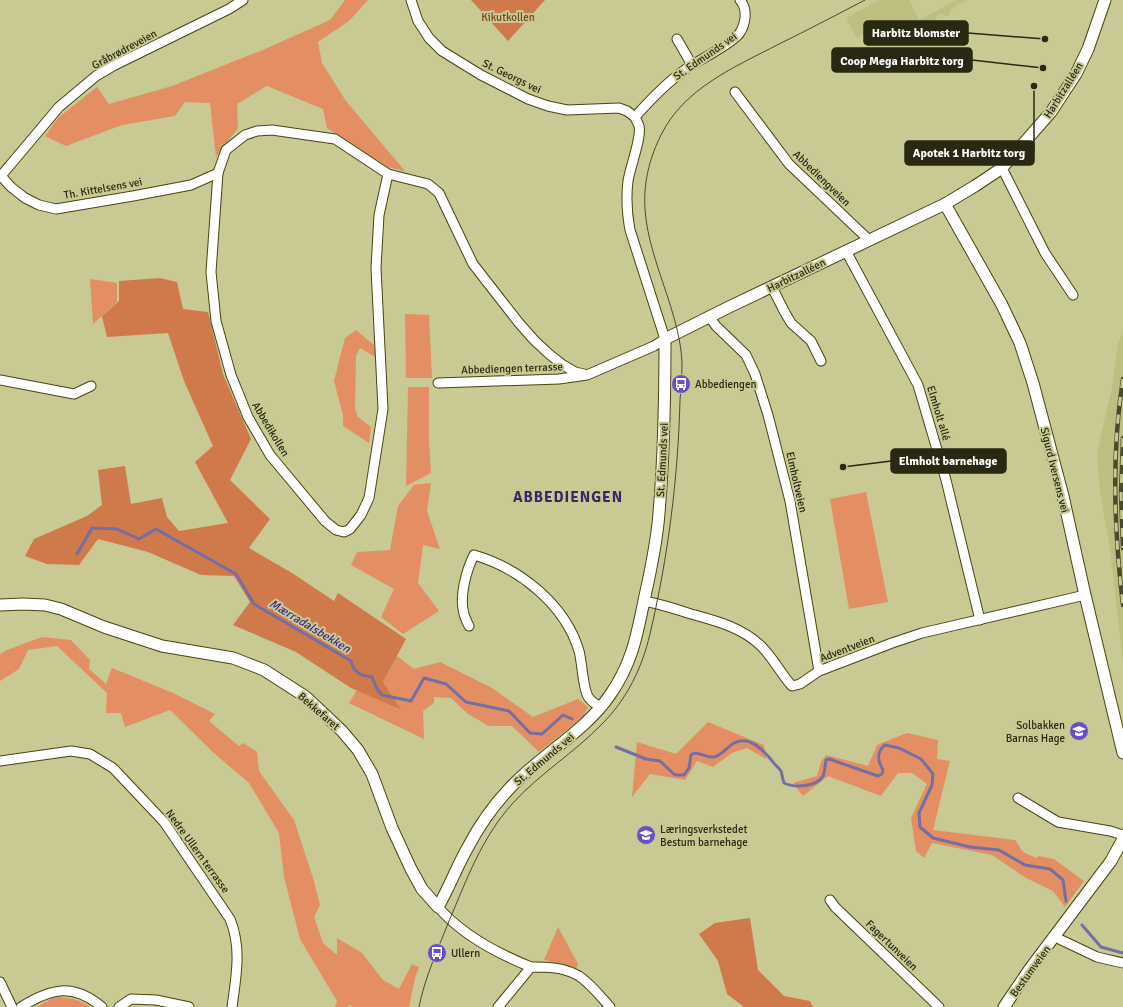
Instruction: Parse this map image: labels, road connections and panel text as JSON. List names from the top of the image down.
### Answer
{
  "streets": {
    "street": [
      "Gråbrødreveien",
      "St. Edmunds vei",
      "St. Georgs vei",
      "Harbitzalléen",
      "Abbediengveien",
      "Th. Kittelsens vei",
      "Abbediengen terrasse",
      "Elmholt allé",
      "Abbedikollen",
      "Sigurd Iversens vei",
      "Elmholtveien",
      "Adventveien",
      "Bekkefaret",
      "Nedre Ullern terrasse",
      "Fagertunveien",
      "Bestumveien"
    ]
  },
  "crossings": [
    ["Gråbrødreveien", "Th. Kittelsens vei"],
    ["St. Edmunds vei", "St. Georgs vei"],
    ["St. Edmunds vei", "Harbitzalléen"],
    ["St. Edmunds vei", "Adventveien"],
    ["St. Edmunds vei", "Bekkefaret"],
    ["Harbitzalléen", "Abbediengveien"],
    ["Harbitzalléen", "Abbediengen terrasse"],
    ["Harbitzalléen", "Elmholt allé"],
    ["Harbitzalléen", "Abbedikollen"],
    ["Harbitzalléen", "Sigurd Iversens vei"],
    ["Harbitzalléen", "Elmholtveien"],
    ["Th. Kittelsens vei", "Abbedikollen"],
    ["Abbediengen terrasse", "Abbedikollen"],
    ["Elmholt allé", "Adventveien"],
    ["Sigurd Iversens vei", "Adventveien"],
    ["Elmholtveien", "Adventveien"]
  ],
  "districts": ["ABBEDIENGEN"],
  "water": ["Mærradalsbekken"],
  "parks": ["Kikutkollen"],
  "places": {
    "other": [
      "Harbitz blomster",
      "Coop Mega Harbitz torg",
      "Apotek 1 Harbitz torg",
      "Elmholt barnehage"
    ],
    "bus stop": ["Abbediengen", "Ullern"],
    "school or university": ["Solbakken Barnas Hage", "Læringsverkstedet Bestum barnehage"]
  }
}
